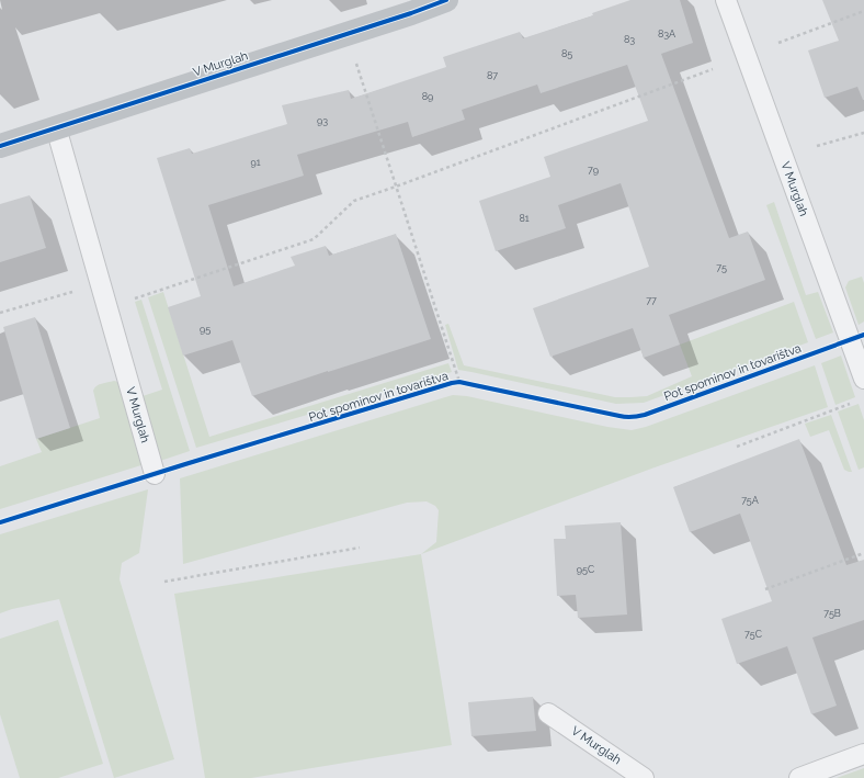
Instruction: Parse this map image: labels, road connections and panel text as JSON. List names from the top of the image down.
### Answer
{
  "streets": {
    "street": ["V Murglah"],
    "cycle path": ["Pot spominov in tovarištva"]
  },
  "crossings": [
    ["V Murglah", "Pot spominov in tovarištva"]
  ],
  "house_numbers": [
    "83A",
    "83",
    "85",
    "87",
    "89",
    "93",
    "91",
    "79",
    "81",
    "75",
    "77",
    "95",
    "75A",
    "95C",
    "75B",
    "75C"
  ]
}
